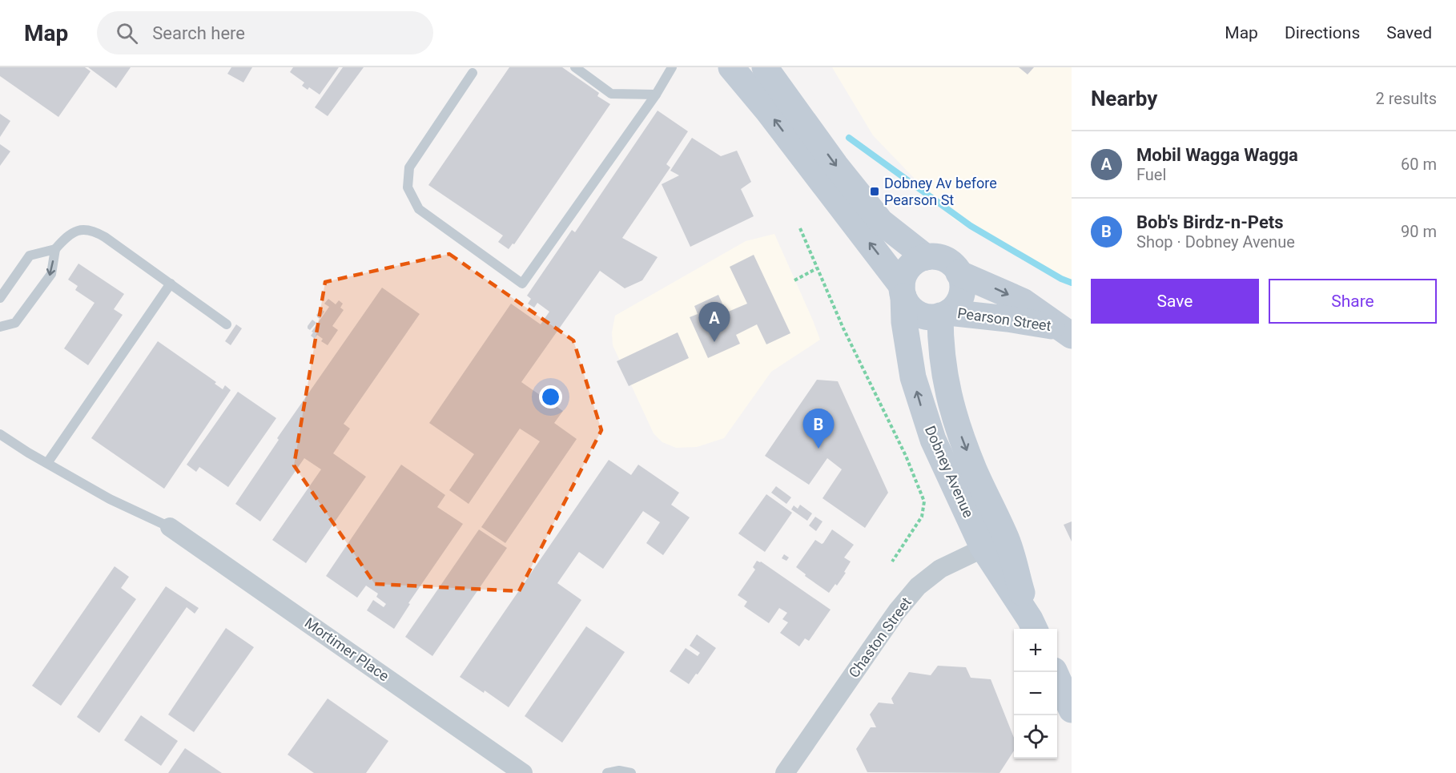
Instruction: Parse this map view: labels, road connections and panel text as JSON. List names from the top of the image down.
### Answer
{
  "streets": {
    "main road": ["Pearson Street", "Dobney Avenue"],
    "street": ["Chaston Street", "Mortimer Place"]
  },
  "crossings": [
    ["Pearson Street", "Dobney Avenue"],
    ["Dobney Avenue", "Chaston Street"]
  ],
  "places": {
    "transit": ["Dobney Av before Pearson St"]
  },
  "page": {
    "header": "Map",
    "search": "Search here",
    "nav": ["Map", "Directions", "Saved"],
    "heading": ["Nearby", "2 results"],
    "list": [
      {
        "mark": "A",
        "name": "Mobil Wagga Wagga",
        "note": "Fuel",
        "value": "60 m"
      },
      {
        "mark": "B",
        "name": "Bob's Birdz-n-Pets",
        "note": "Shop · Dobney Avenue",
        "value": "90 m"
      }
    ],
    "buttons": ["Save", "Share"],
    "pins": ["A", "B"],
    "map_buttons": ["+", "−"]
  }
}
